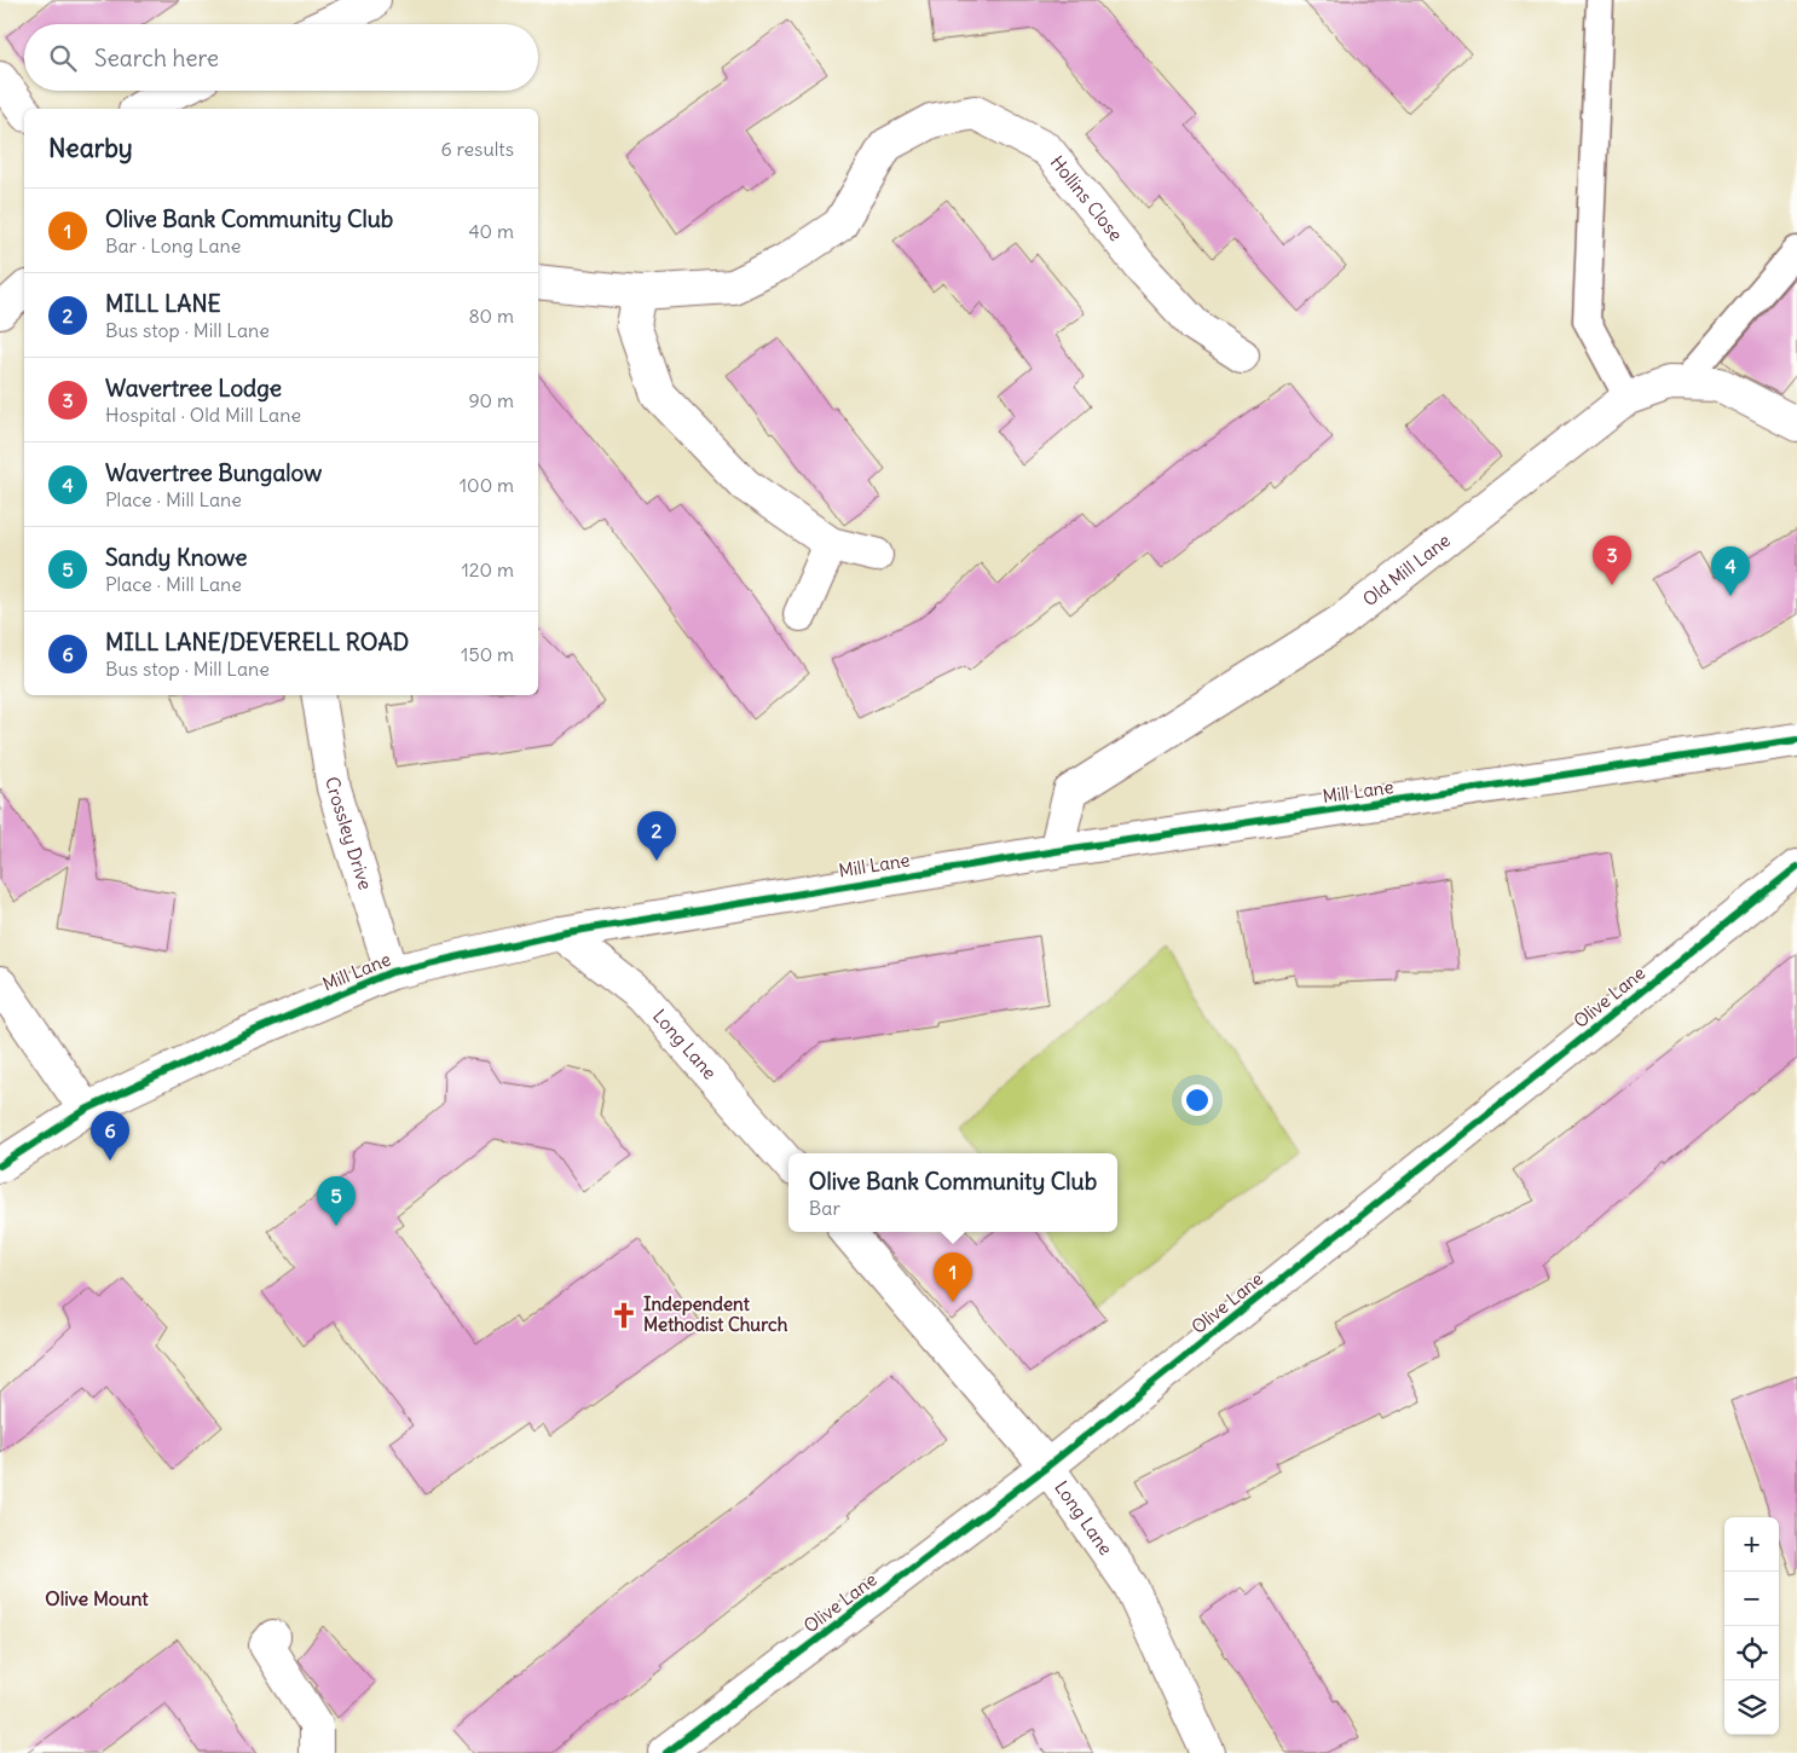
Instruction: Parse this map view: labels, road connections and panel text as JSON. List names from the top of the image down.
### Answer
{
  "streets": {
    "street": [
      "Hollins Close",
      "Old Mill Lane",
      "Mill Lane",
      "Crossley Drive",
      "Olive Lane",
      "Long Lane"
    ]
  },
  "crossings": [
    ["Old Mill Lane", "Mill Lane"],
    ["Mill Lane", "Crossley Drive"],
    ["Mill Lane", "Long Lane"],
    ["Olive Lane", "Long Lane"]
  ],
  "districts": ["Olive Mount"],
  "places": {
    "church": ["Independent Methodist Church"]
  },
  "page": {
    "search": "Search here",
    "heading": ["Nearby", "6 results"],
    "list": [
      {
        "mark": "1",
        "name": "Olive Bank Community Club",
        "note": "Bar · Long Lane",
        "value": "40 m"
      },
      {
        "mark": "2",
        "name": "MILL LANE",
        "note": "Bus stop · Mill Lane",
        "value": "80 m"
      },
      {
        "mark": "3",
        "name": "Wavertree Lodge",
        "note": "Hospital · Old Mill Lane",
        "value": "90 m"
      },
      {
        "mark": "4",
        "name": "Wavertree Bungalow",
        "note": "Place · Mill Lane",
        "value": "100 m"
      },
      {
        "mark": "5",
        "name": "Sandy Knowe",
        "note": "Place · Mill Lane",
        "value": "120 m"
      },
      {
        "mark": "6",
        "name": "MILL LANE/DEVERELL ROAD",
        "note": "Bus stop · Mill Lane",
        "value": "150 m"
      }
    ],
    "pins": [
      "3",
      "4",
      "2",
      "6",
      "5",
      "1"
    ],
    "popup": ["Olive Bank Community Club", "Bar"],
    "map_buttons": ["+", "−"]
  }
}
